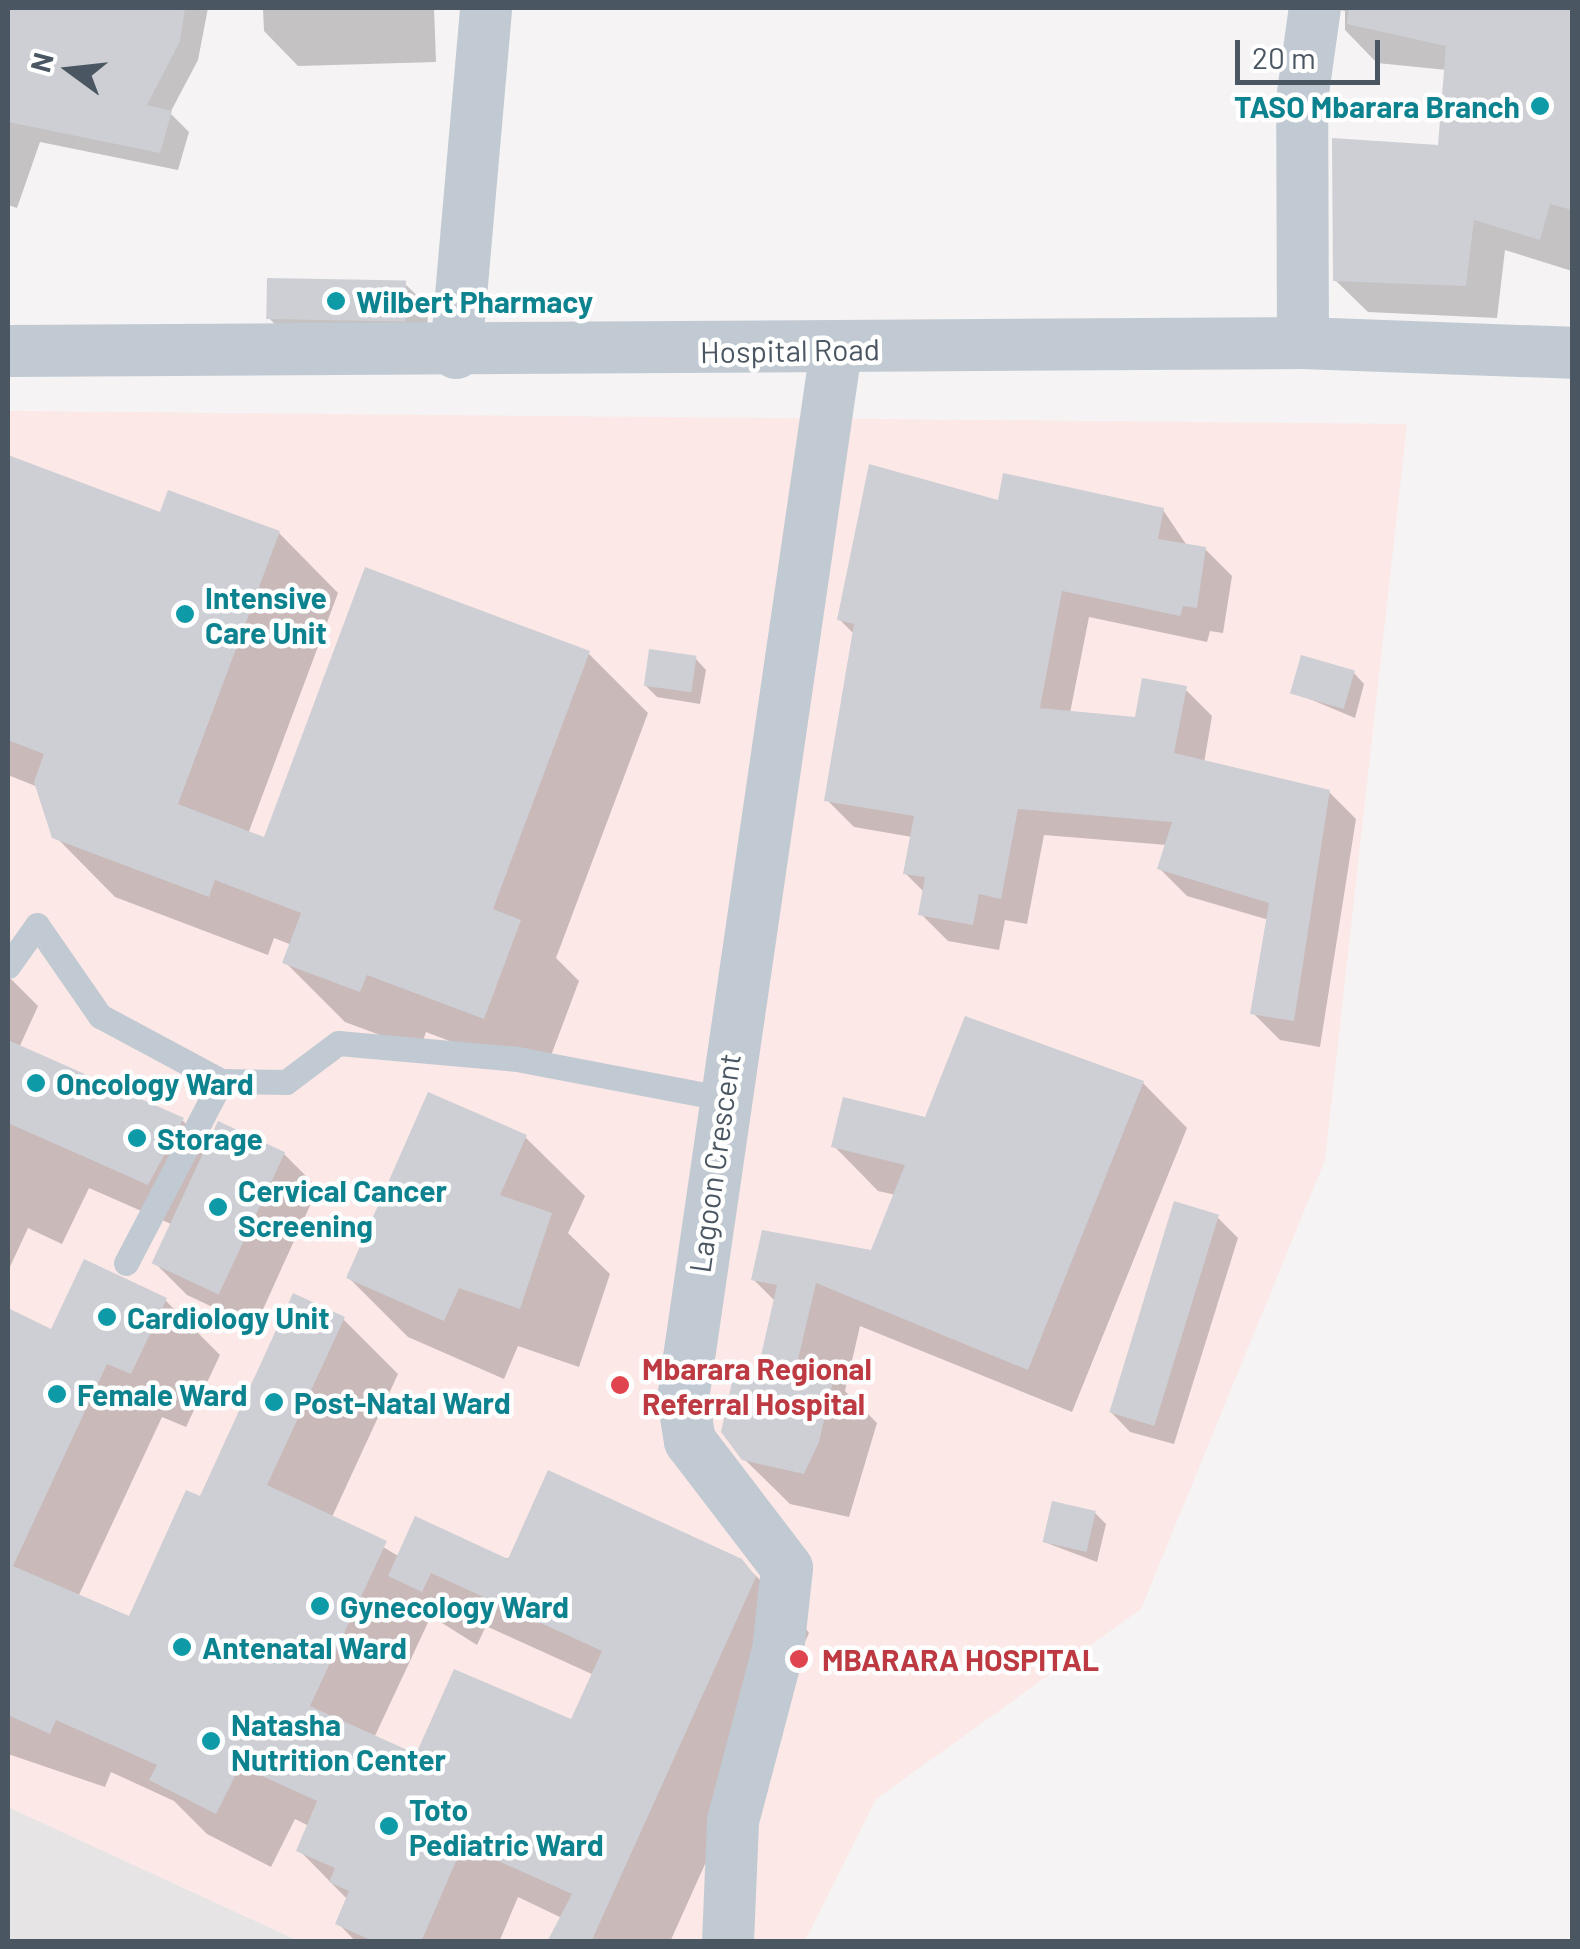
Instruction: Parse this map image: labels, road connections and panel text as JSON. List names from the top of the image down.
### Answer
{
  "streets": {
    "street": ["Hospital Road", "Lagoon Crescent"]
  },
  "crossings": [
    ["Hospital Road", "Lagoon Crescent"]
  ],
  "places": [
    "TASO Mbarara Branch",
    "Wilbert Pharmacy",
    "Intensive Care Unit",
    "Oncology Ward",
    "Storage",
    "Cervical Cancer Screening",
    "Cardiology Unit",
    "Mbarara Regional Referral Hospital",
    "Female Ward",
    "Post-Natal Ward",
    "Gynecology Ward",
    "Antenatal Ward",
    "MBARARA HOSPITAL",
    "Natasha Nutrition Center",
    "Toto Pediatric Ward"
  ],
  "scale_bar": "20 m",
  "north": "left"
}
